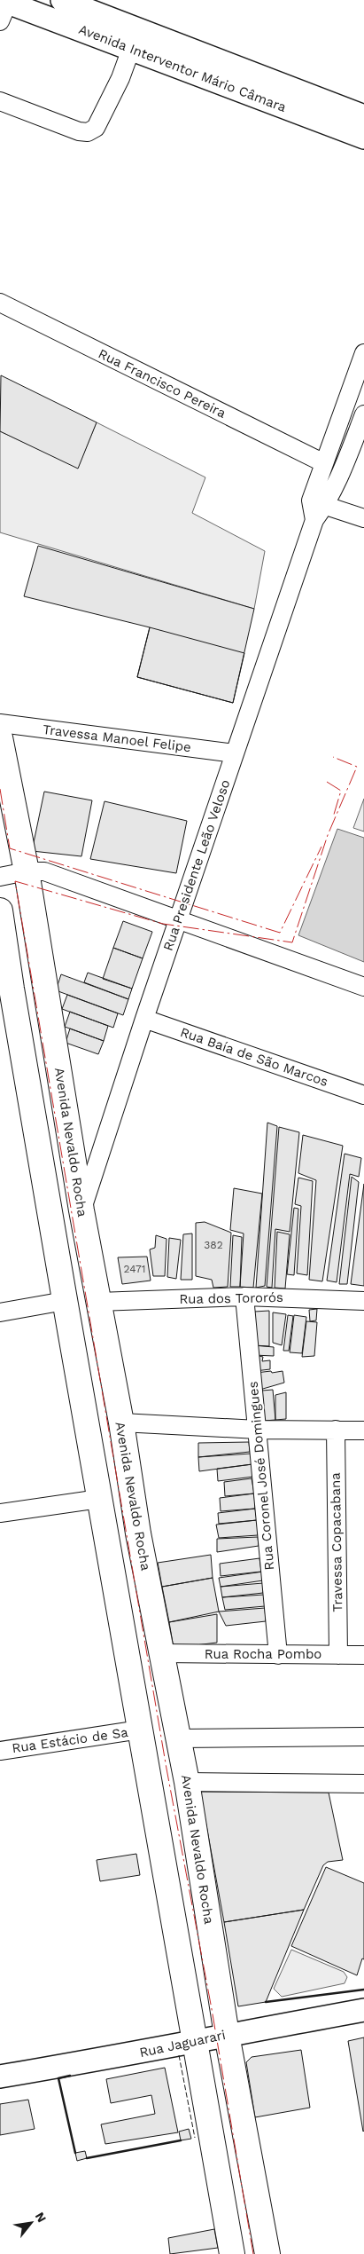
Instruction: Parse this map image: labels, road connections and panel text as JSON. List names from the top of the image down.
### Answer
{
  "streets": {
    "highway": ["Avenida Nevaldo Rocha"],
    "main road": ["Avenida Interventor Mário Câmara", "Rua Jaguarari"],
    "street": [
      "Rua Francisco Pereira",
      "Travessa Manoel Felipe",
      "Rua Presidente Leão Veloso",
      "Rua Baía de São Marcos",
      "Rua dos Tororós",
      "Rua Coronel José Domingues",
      "Travessa Copacabana",
      "Rua Rocha Pombo",
      "Rua Estácio de Sa"
    ]
  },
  "crossings": [
    ["Rua Francisco Pereira", "Rua Presidente Leão Veloso"],
    ["Travessa Manoel Felipe", "Rua Presidente Leão Veloso"],
    ["Rua Presidente Leão Veloso", "Rua Baía de São Marcos"],
    ["Rua Presidente Leão Veloso", "Avenida Nevaldo Rocha"],
    ["Avenida Nevaldo Rocha", "Rua dos Tororós"],
    ["Avenida Nevaldo Rocha", "Rua Rocha Pombo"],
    ["Avenida Nevaldo Rocha", "Rua Jaguarari"],
    ["Rua dos Tororós", "Rua Coronel José Domingues"],
    ["Rua Coronel José Domingues", "Rua Rocha Pombo"],
    ["Travessa Copacabana", "Rua Rocha Pombo"]
  ],
  "house_numbers": ["382", "2471"],
  "north": "top right"
}
